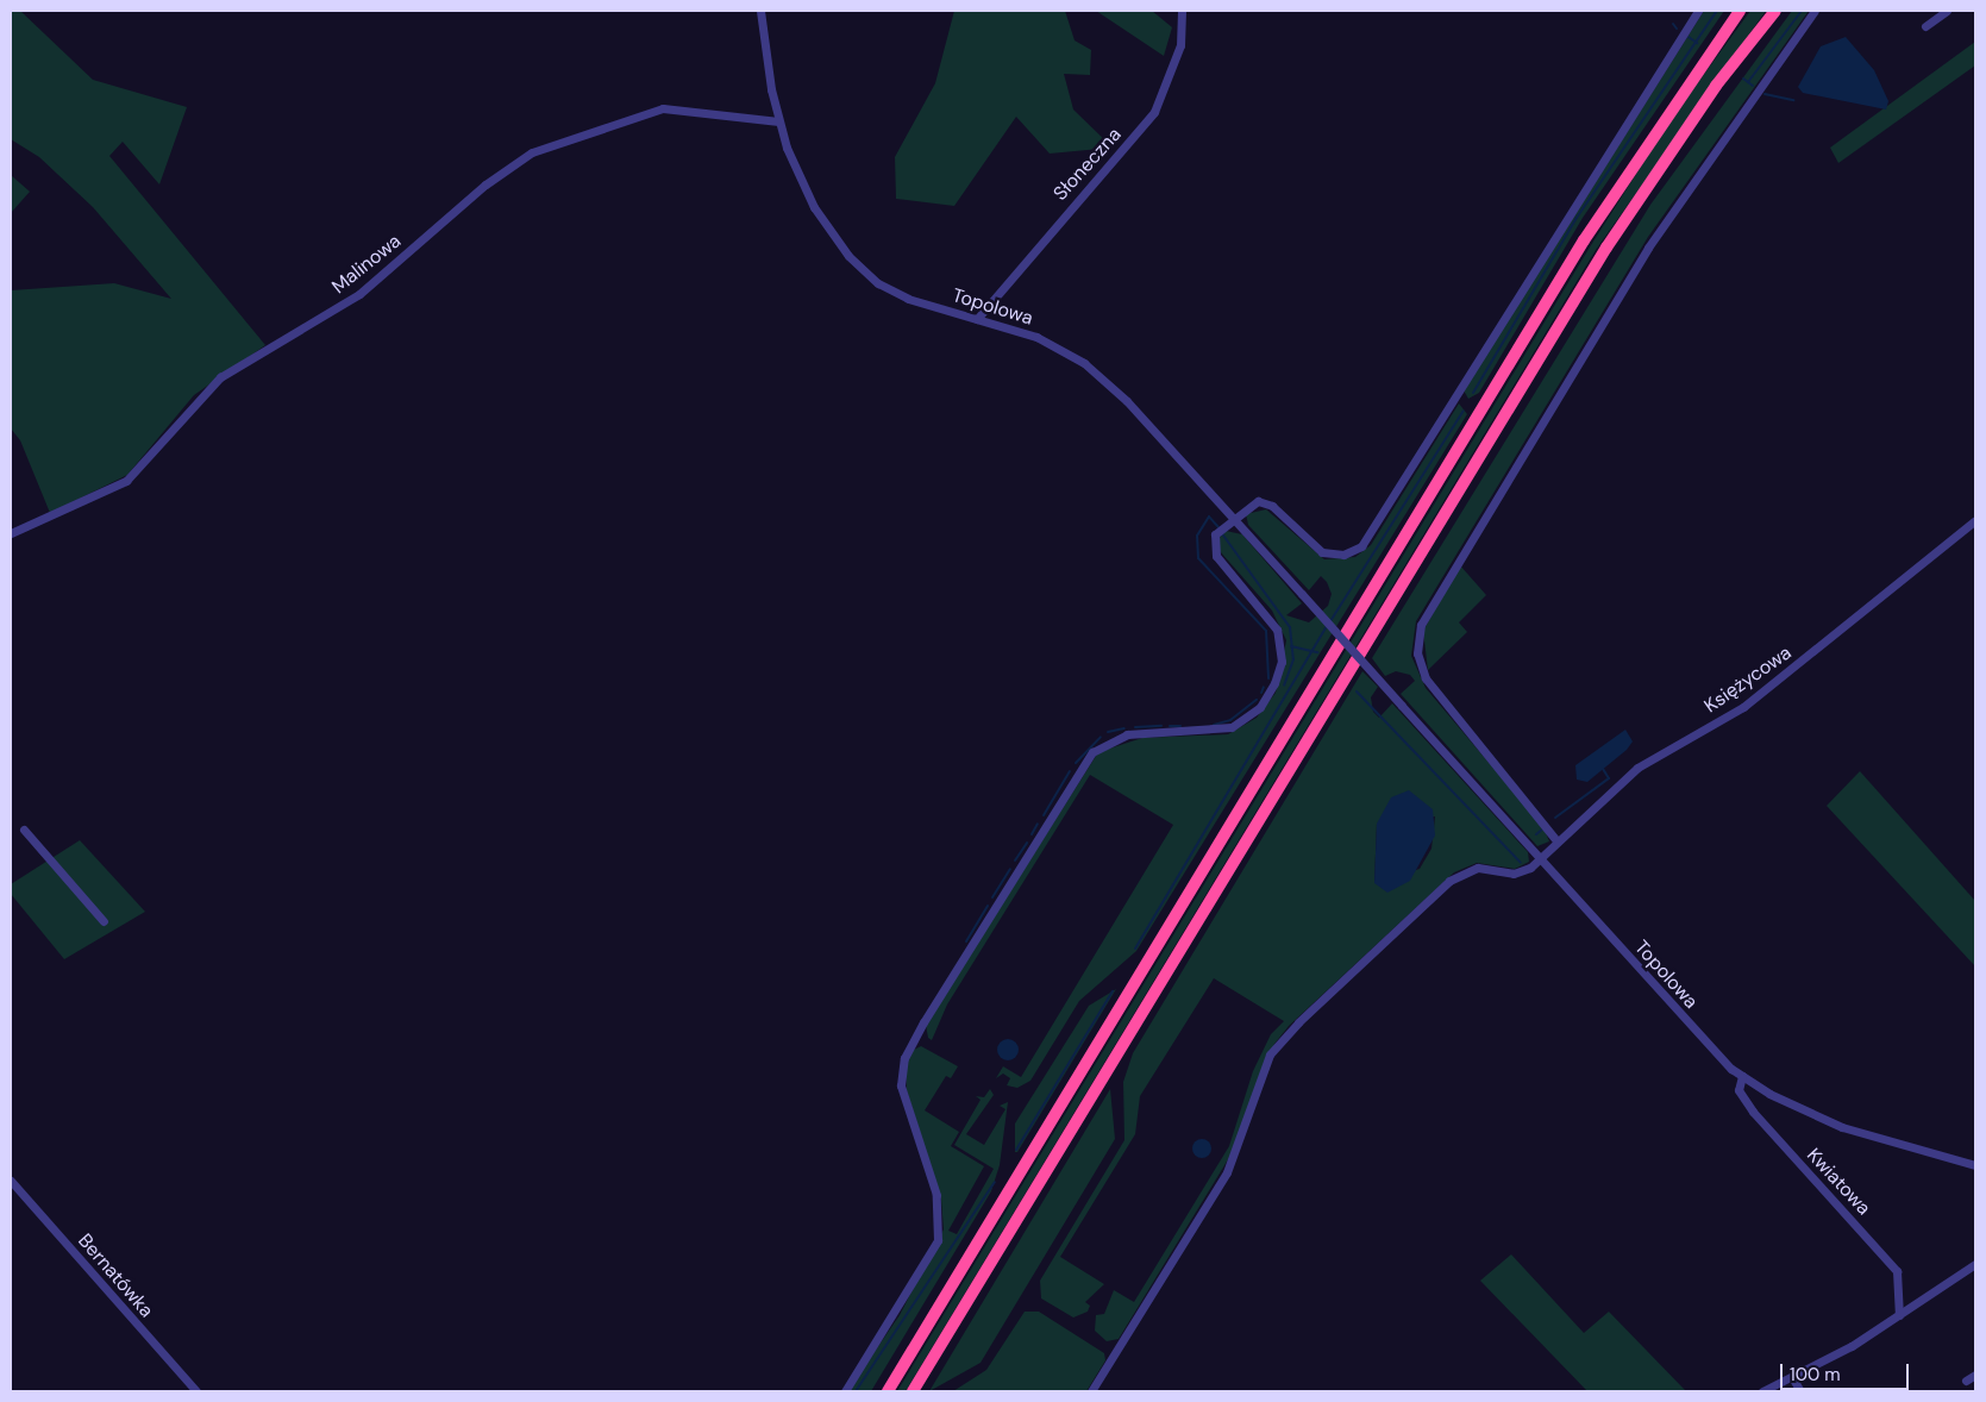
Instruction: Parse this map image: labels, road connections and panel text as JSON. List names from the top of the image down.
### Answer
{
  "streets": {
    "street": [
      "Słoneczna",
      "Malinowa",
      "Topolowa",
      "Księżycowa",
      "Kwiatowa",
      "Bernatówka"
    ]
  },
  "crossings": [
    ["Słoneczna", "Topolowa"],
    ["Malinowa", "Topolowa"],
    ["Topolowa", "Księżycowa"],
    ["Topolowa", "Kwiatowa"]
  ],
  "scale_bar": "100 m"
}
